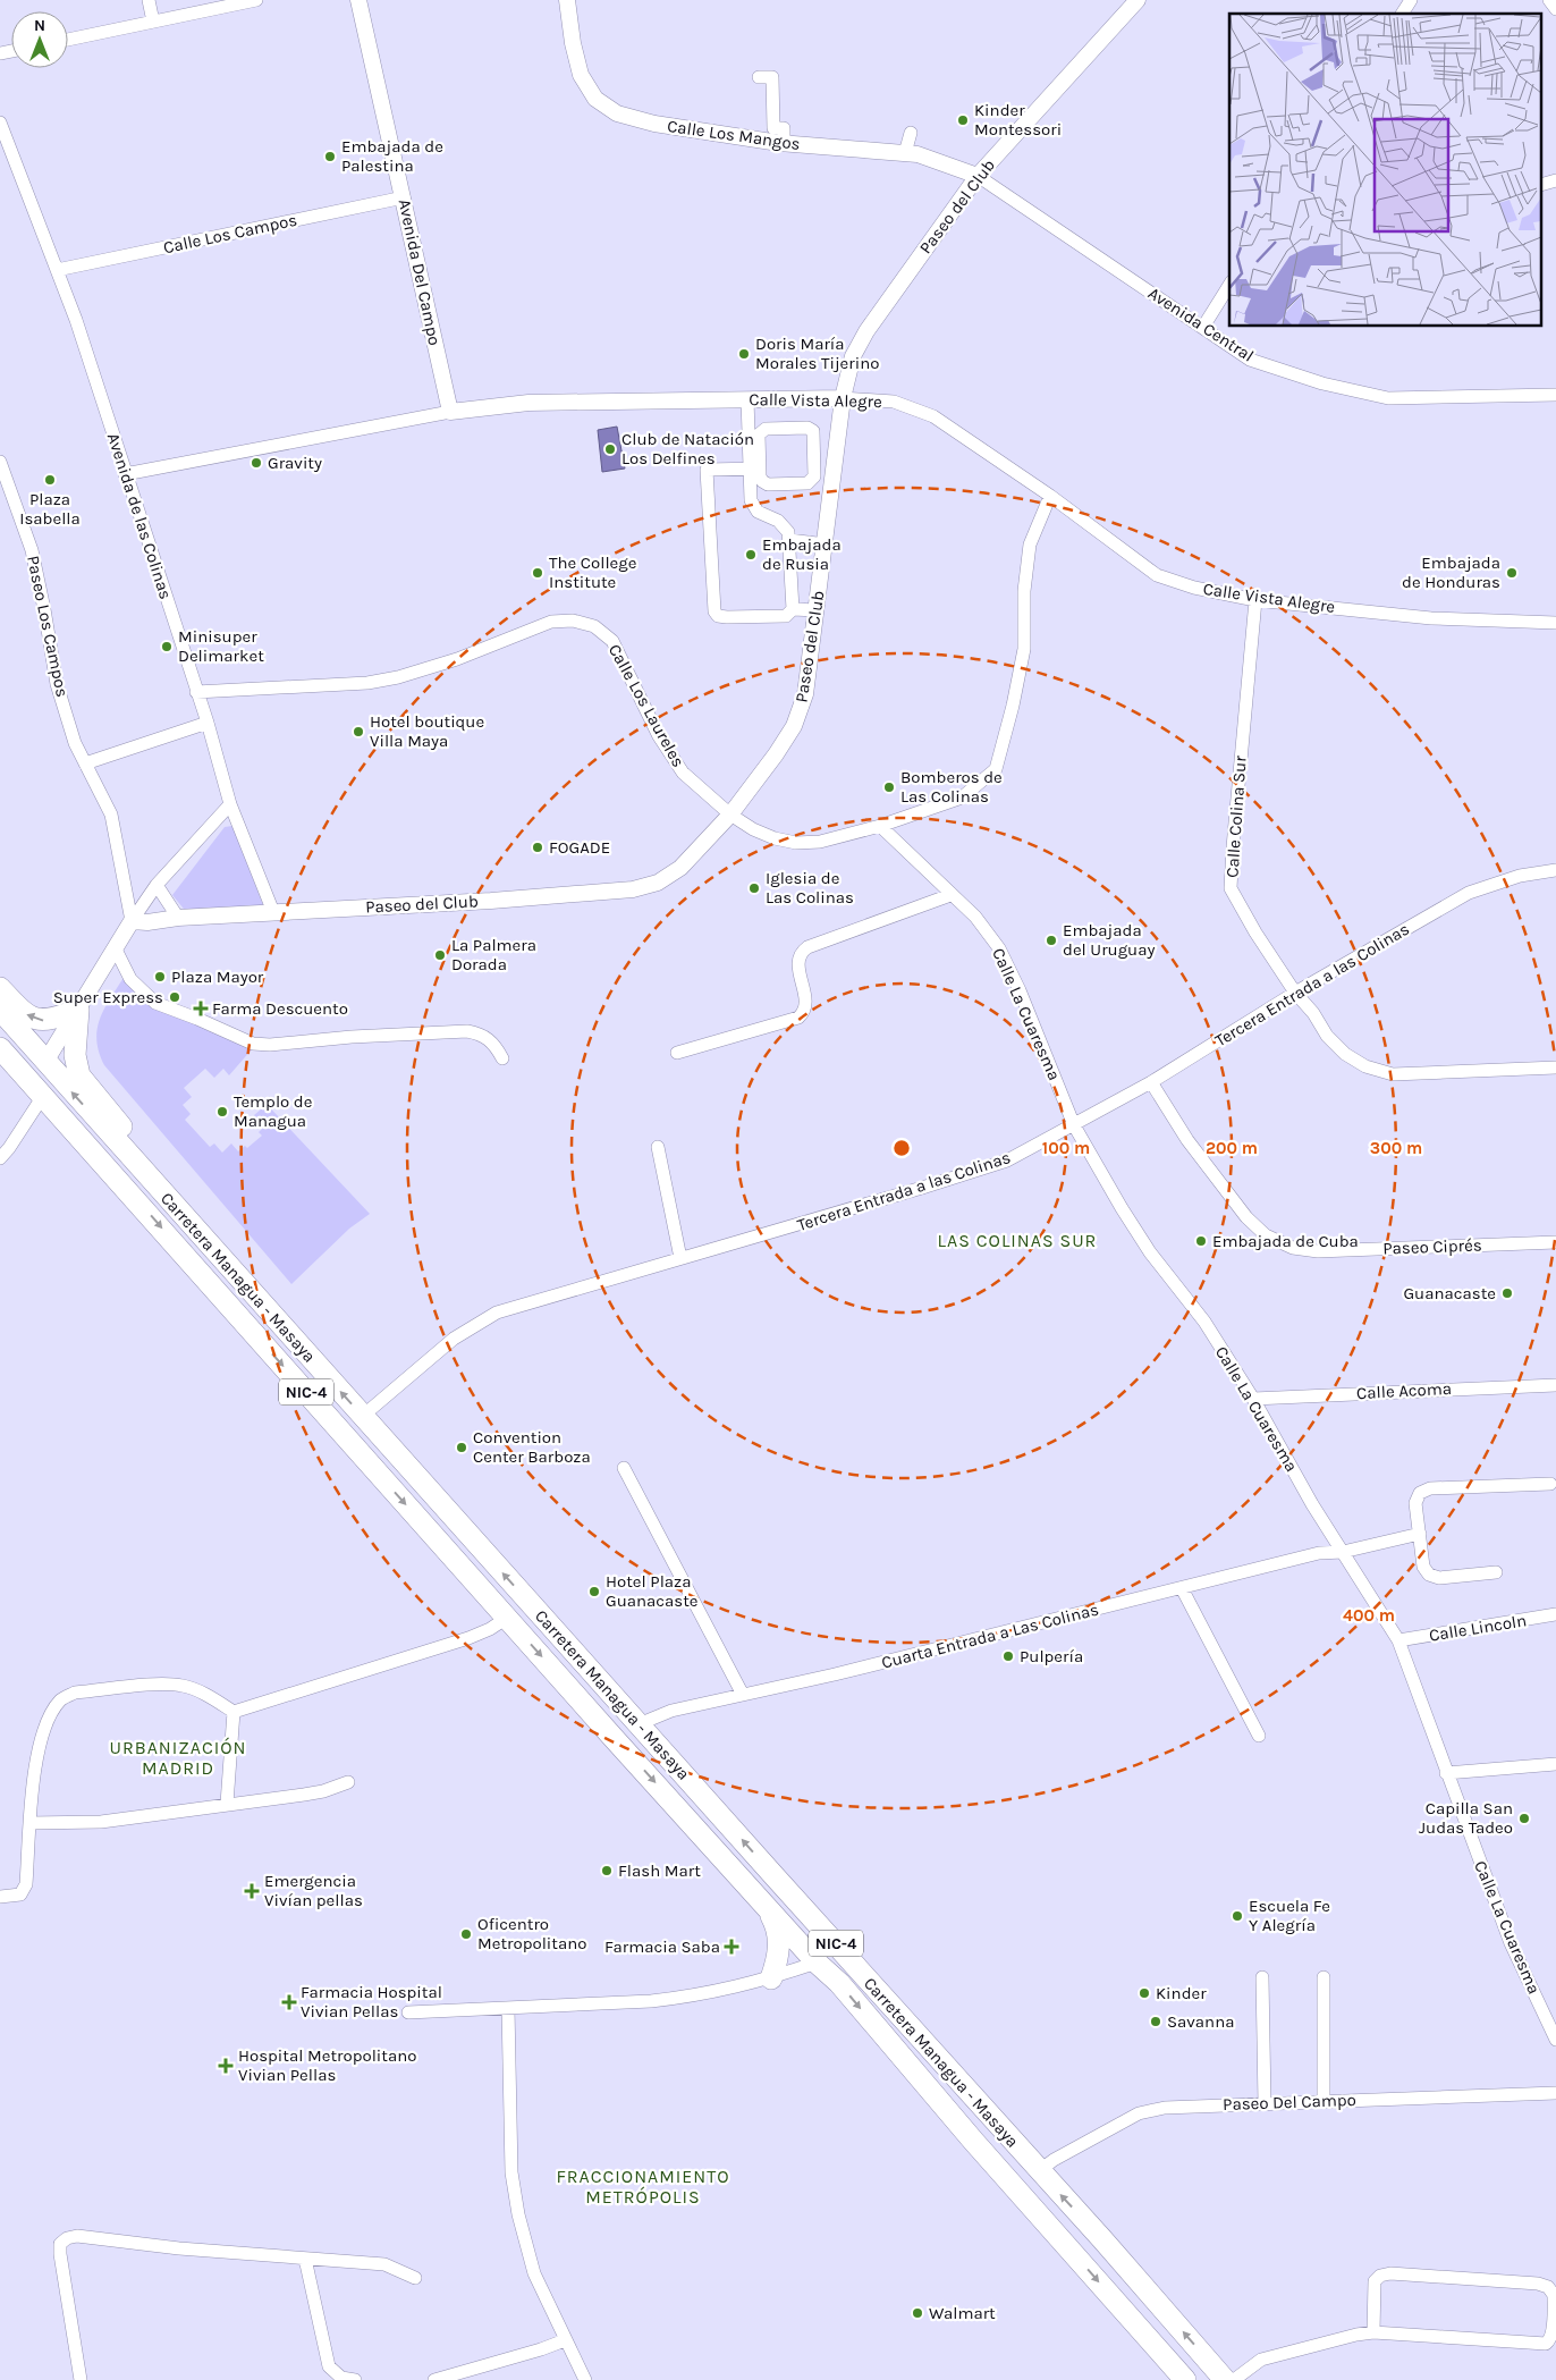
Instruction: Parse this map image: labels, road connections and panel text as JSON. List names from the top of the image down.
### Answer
{
  "streets": {
    "highway": ["Carretera Managua - Masaya", "NIC-4"],
    "street": [
      "Calle Los Mangos",
      "Paseo del Club",
      "Calle Los Campos",
      "Avenida Del Campo",
      "Avenida Central",
      "Calle Vista Alegre",
      "Avenida de las Colinas",
      "Paseo Los Campos",
      "Calle Los Laureles",
      "Calle Colina Sur",
      "Tercera Entrada a las Colinas",
      "Calle La Cuaresma",
      "Paseo Ciprés",
      "Calle Acoma",
      "Calle Lincoln",
      "Cuarta Entrada a Las Colinas",
      "Paseo Del Campo"
    ]
  },
  "crossings": [
    ["Calle Los Mangos", "Paseo del Club"],
    ["Calle Los Mangos", "Avenida Central"],
    ["Paseo del Club", "Avenida Central"],
    ["Paseo del Club", "Calle Vista Alegre"],
    ["Paseo del Club", "Avenida de las Colinas"],
    ["Paseo del Club", "Paseo Los Campos"],
    ["Paseo del Club", "Calle Los Laureles"],
    ["Calle Los Campos", "Avenida Del Campo"],
    ["Calle Los Campos", "Avenida de las Colinas"],
    ["Avenida Del Campo", "Calle Vista Alegre"],
    ["Calle Vista Alegre", "Avenida de las Colinas"],
    ["Calle Vista Alegre", "Calle Los Laureles"],
    ["Calle Vista Alegre", "Calle Colina Sur"],
    ["Avenida de las Colinas", "Calle Los Laureles"],
    ["Calle Los Laureles", "Calle La Cuaresma"],
    ["Calle Colina Sur", "Tercera Entrada a las Colinas"],
    ["Tercera Entrada a las Colinas", "Calle La Cuaresma"],
    ["Tercera Entrada a las Colinas", "Paseo Ciprés"],
    ["Tercera Entrada a las Colinas", "Carretera Managua - Masaya"],
    ["Calle La Cuaresma", "Calle Acoma"],
    ["Calle La Cuaresma", "Calle Lincoln"],
    ["Calle La Cuaresma", "Cuarta Entrada a Las Colinas"],
    ["Carretera Managua - Masaya", "Cuarta Entrada a Las Colinas"],
    ["Carretera Managua - Masaya", "Paseo Del Campo"]
  ],
  "districts": ["LAS COLINAS SUR", "URBANIZACIÓN MADRID", "FRACCIONAMIENTO METRÓPOLIS"],
  "places": {
    "other": [
      "Kinder Montessori",
      "Embajada de Palestina",
      "Doris María Morales Tijerino",
      "Club de Natación Los Delfines",
      "Gravity",
      "Plaza Isabella",
      "Embajada de Rusia",
      "The College Institute",
      "Embajada de Honduras",
      "Minisuper Delimarket",
      "Hotel boutique Villa Maya",
      "Bomberos de Las Colinas",
      "FOGADE",
      "Iglesia de Las Colinas",
      "Embajada del Uruguay",
      "La Palmera Dorada",
      "Plaza Mayor",
      "Super Express",
      "Templo de Managua",
      "Embajada de Cuba",
      "Guanacaste",
      "Convention Center Barboza",
      "Hotel Plaza Guanacaste",
      "Pulpería",
      "Capilla San Judas Tadeo",
      "Flash Mart",
      "Escuela Fe Y Alegría",
      "Oficentro Metropolitano",
      "Kinder",
      "Savanna",
      "Walmart"
    ],
    "health": [
      "Farma Descuento",
      "Emergencia Vivían pellas",
      "Farmacia Saba",
      "Farmacia Hospital Vivian Pellas",
      "Hospital Metropolitano Vivian Pellas"
    ]
  },
  "north": "top",
  "rings": [
    "100 m",
    "200 m",
    "300 m",
    "400 m"
  ]
}
